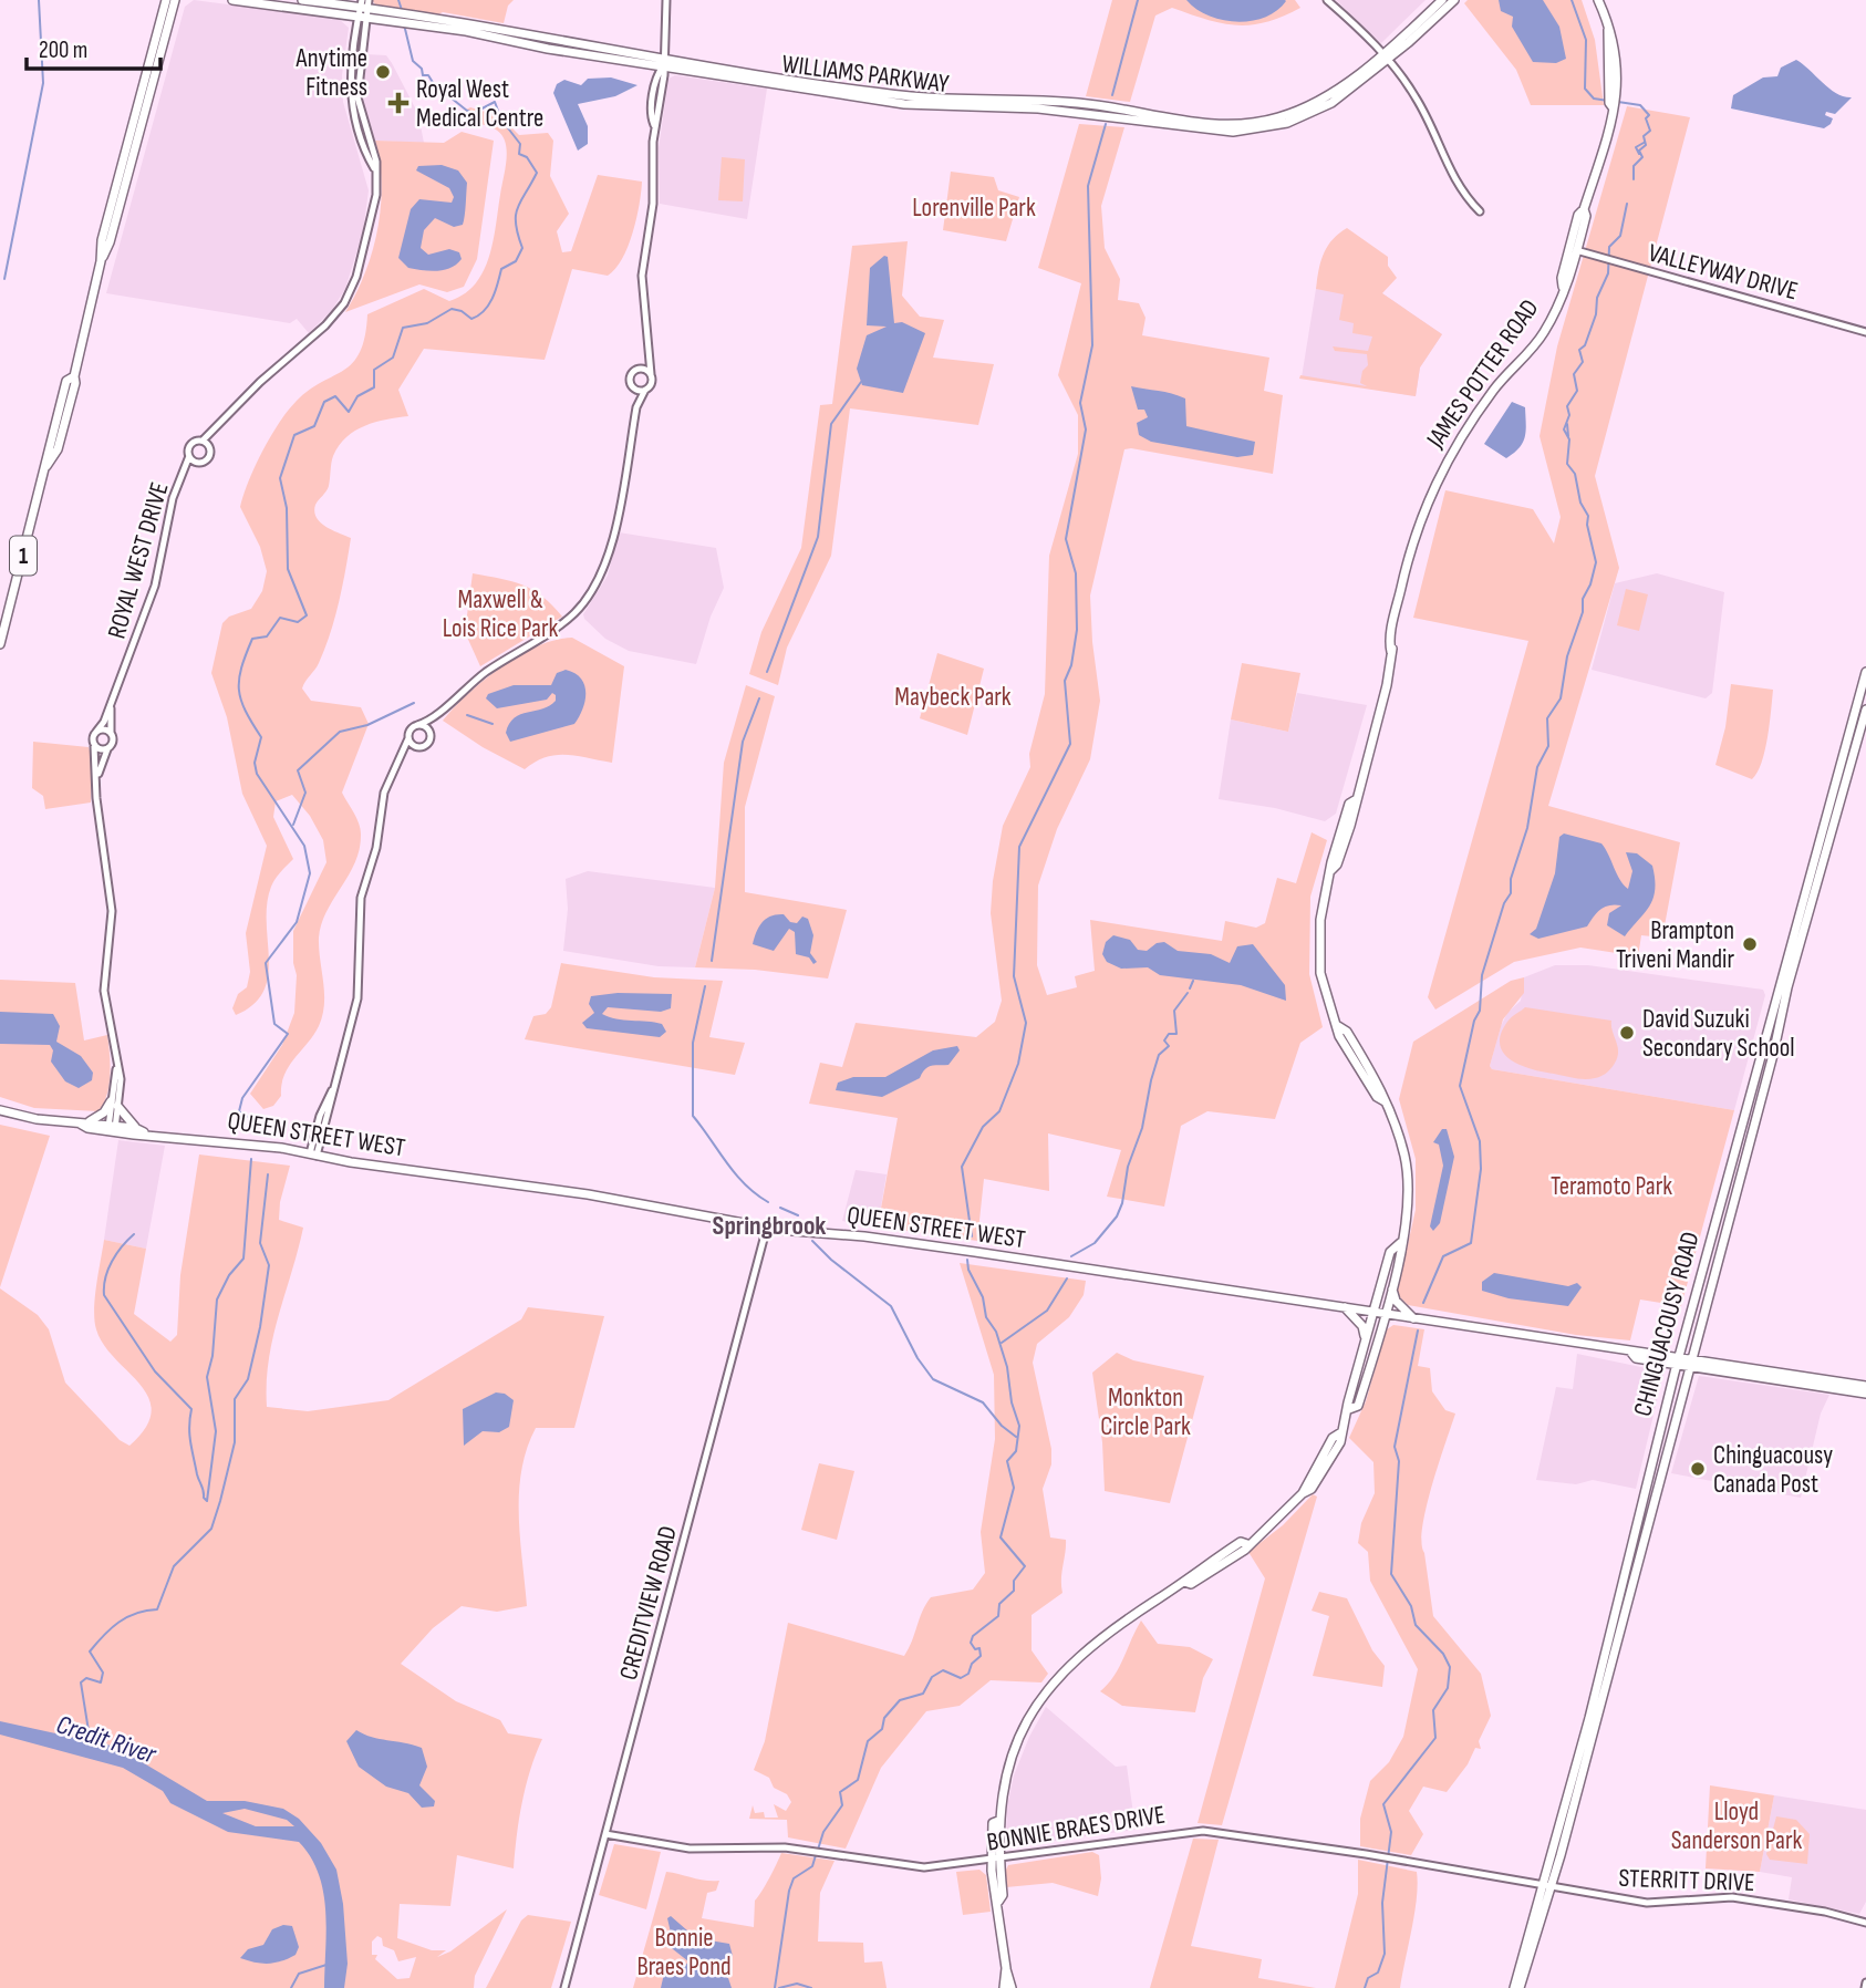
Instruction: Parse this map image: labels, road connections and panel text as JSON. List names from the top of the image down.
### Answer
{
  "streets": {
    "main road": [
      "WILLIAMS PARKWAY",
      "JAMES POTTER ROAD",
      "1",
      "QUEEN STREET WEST",
      "CHINGUACOUSY ROAD"
    ],
    "street": [
      "VALLEYWAY DRIVE",
      "ROYAL WEST DRIVE",
      "CREDITVIEW ROAD",
      "BONNIE BRAES DRIVE",
      "STERRITT DRIVE"
    ]
  },
  "crossings": [
    ["VALLEYWAY DRIVE", "JAMES POTTER ROAD"],
    ["JAMES POTTER ROAD", "QUEEN STREET WEST"],
    ["JAMES POTTER ROAD", "BONNIE BRAES DRIVE"],
    ["QUEEN STREET WEST", "CHINGUACOUSY ROAD"],
    ["QUEEN STREET WEST", "CREDITVIEW ROAD"],
    ["CHINGUACOUSY ROAD", "BONNIE BRAES DRIVE"],
    ["CHINGUACOUSY ROAD", "STERRITT DRIVE"],
    ["CREDITVIEW ROAD", "BONNIE BRAES DRIVE"],
    ["BONNIE BRAES DRIVE", "STERRITT DRIVE"]
  ],
  "districts": ["Springbrook"],
  "water": ["Credit River"],
  "parks": [
    "Lorenville Park",
    "Maxwell & Lois Rice Park",
    "Maybeck Park",
    "Teramoto Park",
    "Monkton Circle Park",
    "Lloyd Sanderson Park",
    "Bonnie Braes Pond"
  ],
  "places": {
    "other": [
      "Anytime Fitness",
      "Brampton Triveni Mandir",
      "David Suzuki Secondary School",
      "Chinguacousy Canada Post"
    ],
    "health": ["Royal West Medical Centre"]
  },
  "scale_bar": "200 m"
}
